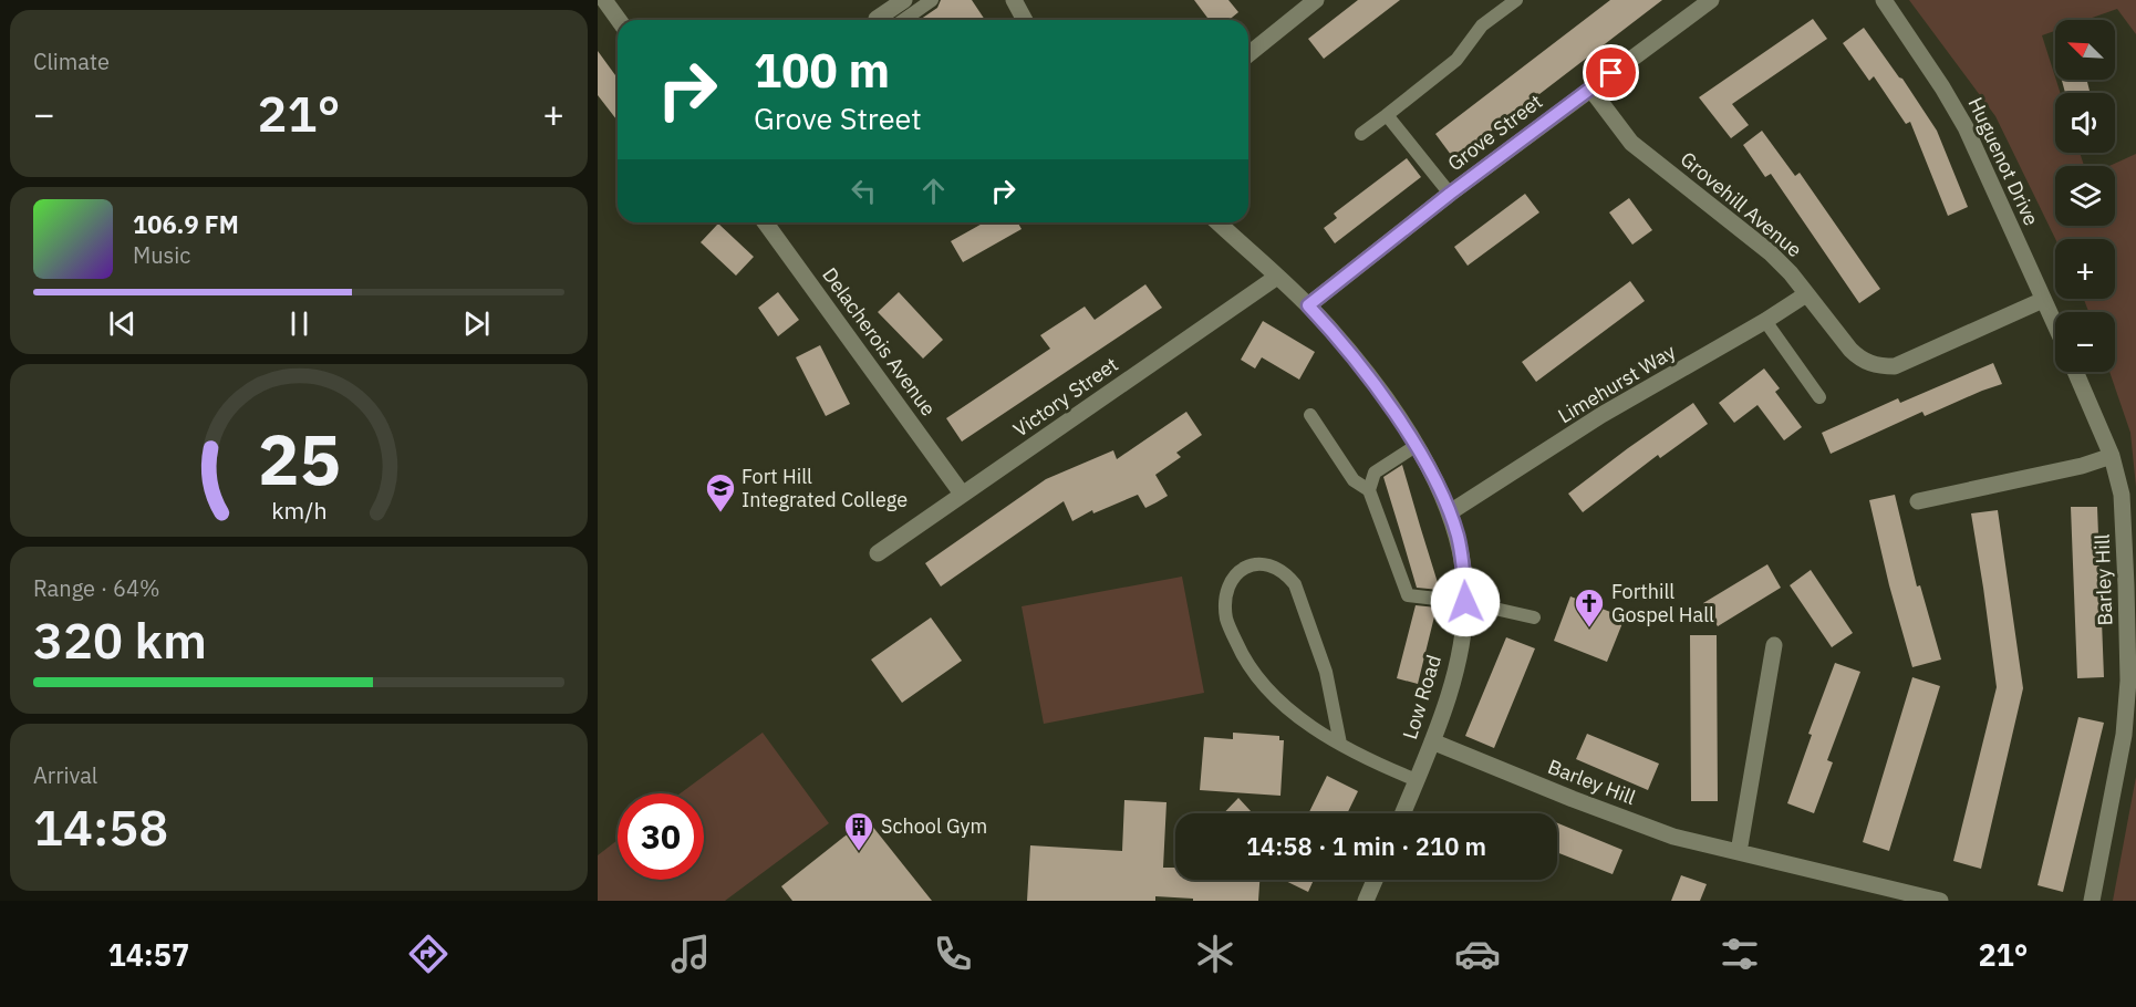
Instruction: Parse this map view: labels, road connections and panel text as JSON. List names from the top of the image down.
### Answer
{
  "streets": {
    "street": [
      "Grove Street",
      "Huguenot Drive",
      "Grovehill Avenue",
      "Delacherois Avenue",
      "Limehurst Way",
      "Victory Street",
      "Barley Hill",
      "Low Road"
    ]
  },
  "crossings": [
    ["Grove Street", "Grovehill Avenue"],
    ["Grove Street", "Low Road"],
    ["Huguenot Drive", "Grovehill Avenue"],
    ["Grovehill Avenue", "Limehurst Way"],
    ["Delacherois Avenue", "Victory Street"],
    ["Limehurst Way", "Low Road"],
    ["Victory Street", "Low Road"],
    ["Barley Hill", "Low Road"]
  ],
  "places": {
    "school or university": ["Fort Hill Integrated College"],
    "church": ["Forthill Gospel Hall"],
    "building": ["School Gym"]
  },
  "north": "top left",
  "page": {
    "tile": [
      "Climate",
      ["Range · 64%", "320 km"],
      ["Arrival", "14:58"]
    ],
    "map_buttons": ["+", "−"],
    "turn": ["100 m", "Grove Street"],
    "heat": ["−", "21°", "+"],
    "song": ["106.9 FM", "Music"],
    "limit": "30",
    "trip": "14:58 · 1 min · 210 m",
    "tabs": ["14:57", "21°"],
    "gauge": ["25", "km/h"]
  }
}
